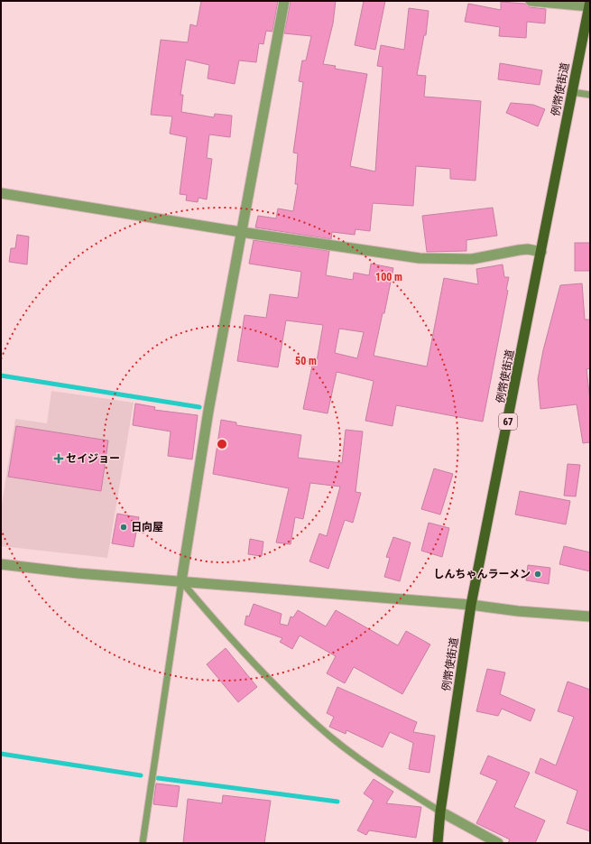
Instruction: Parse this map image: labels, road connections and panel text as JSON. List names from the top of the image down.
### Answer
{
  "streets": {
    "main road": ["例幣使街道", "67"]
  },
  "places": {
    "health": ["セイジョー"],
    "other": ["日向屋", "しんちゃんラーメン"]
  },
  "rings": ["100 m", "50 m"]
}
